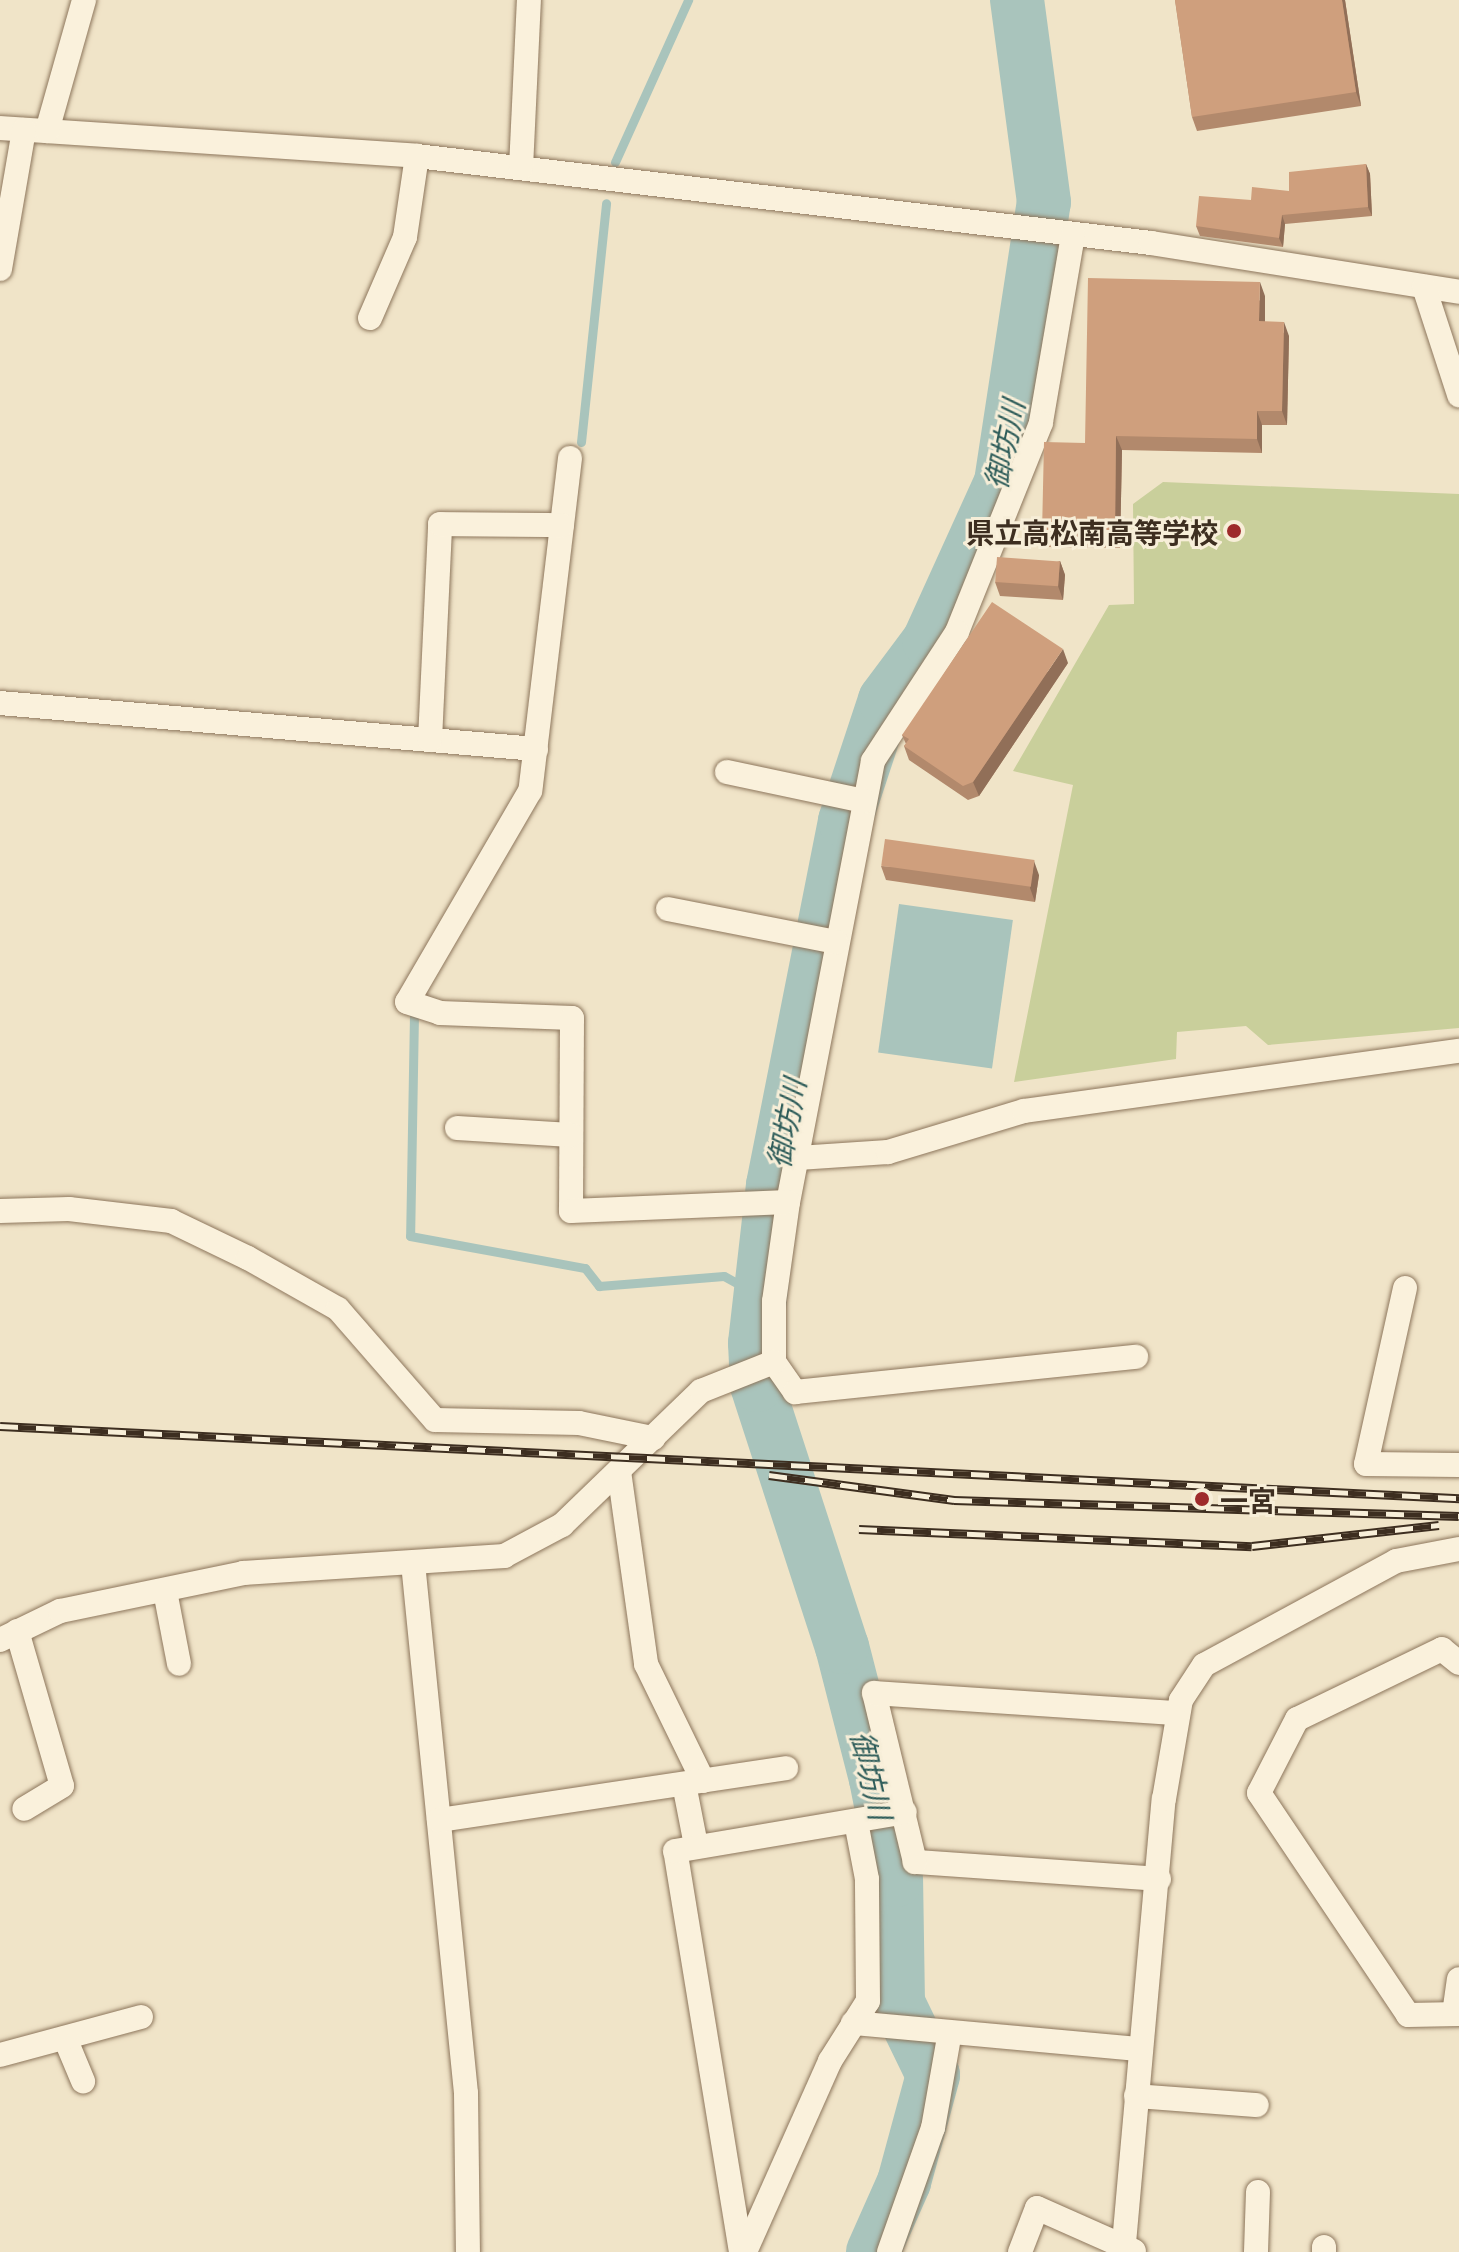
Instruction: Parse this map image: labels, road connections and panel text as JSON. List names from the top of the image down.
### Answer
{
  "water": ["御坊川"],
  "places": ["県立高松南高等学校", "一宮"]
}
